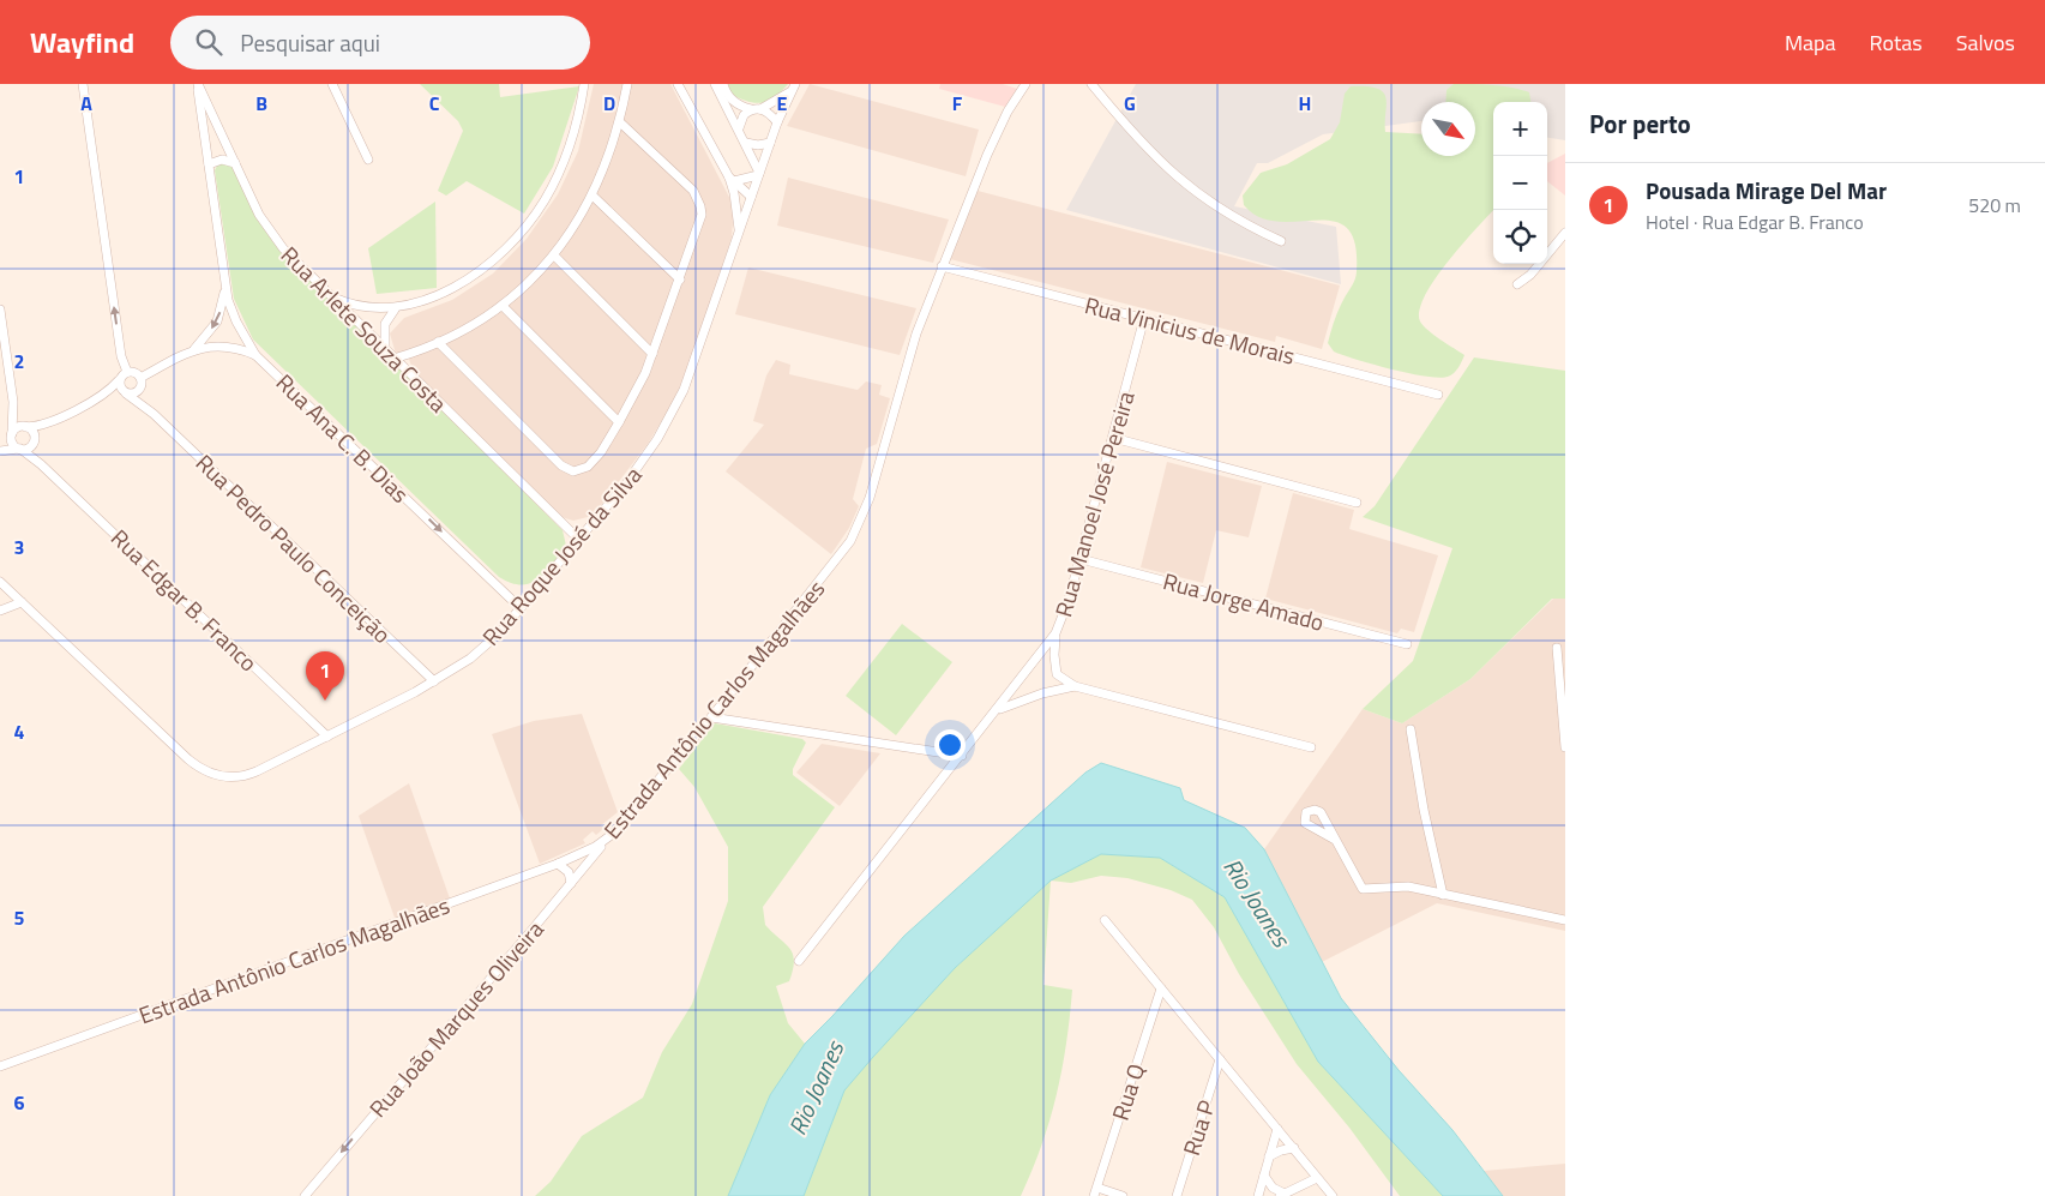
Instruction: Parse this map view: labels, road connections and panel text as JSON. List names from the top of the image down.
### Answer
{
  "streets": {
    "street": [
      "Rua Arlete Souza Costa",
      "Rua Vinicius de Morais",
      "Rua Ana C. B. Dias",
      "Rua Manoel José Pereira",
      "Rua Pedro Paulo Conceição",
      "Rua Roque José da Silva",
      "Rua Edgar B. Franco",
      "Rua Jorge Amado",
      "Estrada Antônio Carlos Magalhães",
      "Rua João Marques Oliveira",
      "Rua Q",
      "Rua P"
    ]
  },
  "crossings": [
    ["Rua Arlete Souza Costa", "Rua Roque José da Silva"],
    ["Rua Vinicius de Morais", "Rua Manoel José Pereira"],
    ["Rua Vinicius de Morais", "Estrada Antônio Carlos Magalhães"],
    ["Rua Ana C. B. Dias", "Rua Pedro Paulo Conceição"],
    ["Rua Ana C. B. Dias", "Rua Roque José da Silva"],
    ["Rua Manoel José Pereira", "Rua Jorge Amado"],
    ["Rua Pedro Paulo Conceição", "Rua Roque José da Silva"],
    ["Rua Roque José da Silva", "Rua Edgar B. Franco"],
    ["Estrada Antônio Carlos Magalhães", "Rua João Marques Oliveira"]
  ],
  "one_way": ["Rua Ana C. B. Dias", "Rua João Marques Oliveira"],
  "water": ["Rio Joanes"],
  "north": "bottom right",
  "page": {
    "header": "Wayfind",
    "search": "Pesquisar aqui",
    "nav": ["Mapa", "Rotas", "Salvos"],
    "heading": "Por perto",
    "map_buttons": ["+", "−"],
    "list": [
      {
        "mark": "1",
        "name": "Pousada Mirage Del Mar",
        "note": "Hotel · Rua Edgar B. Franco",
        "value": "520 m"
      }
    ],
    "pins": "1"
  },
  "grid": {
    "columns": [
      "A",
      "B",
      "C",
      "D",
      "E",
      "F",
      "G",
      "H"
    ],
    "rows": [
      "1",
      "2",
      "3",
      "4",
      "5",
      "6"
    ]
  }
}
